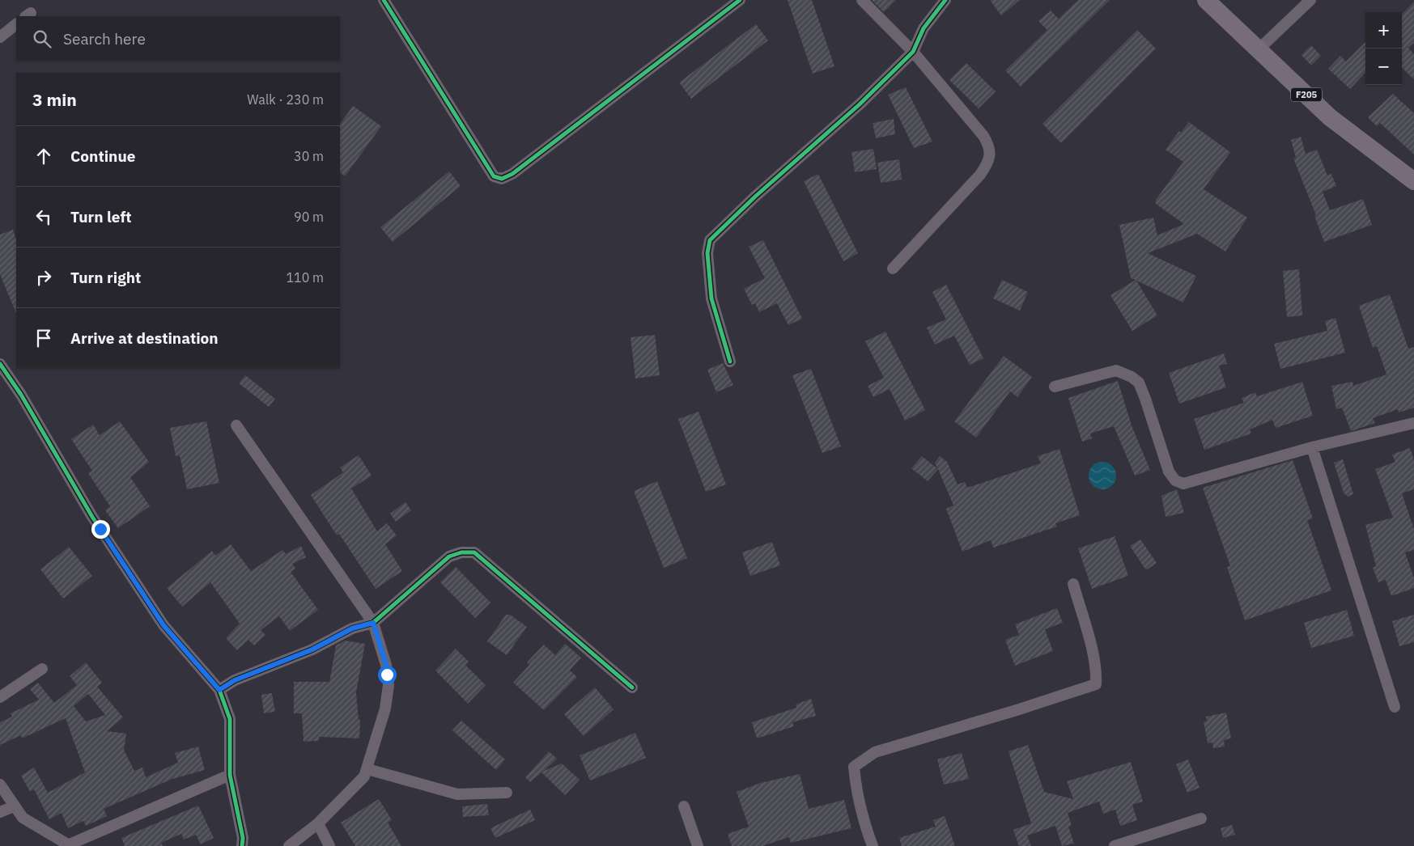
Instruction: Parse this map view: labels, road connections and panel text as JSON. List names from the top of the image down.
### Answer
{
  "streets": {
    "main road": ["F205"]
  },
  "page": {
    "map_buttons": ["+", "−"],
    "search": "Search here",
    "heading": ["3 min", "Walk · 230 m"],
    "list": [
      ["Continue", "30 m"],
      ["Turn left", "90 m"],
      ["Turn right", "110 m"],
      "Arrive at destination"
    ]
  }
}
